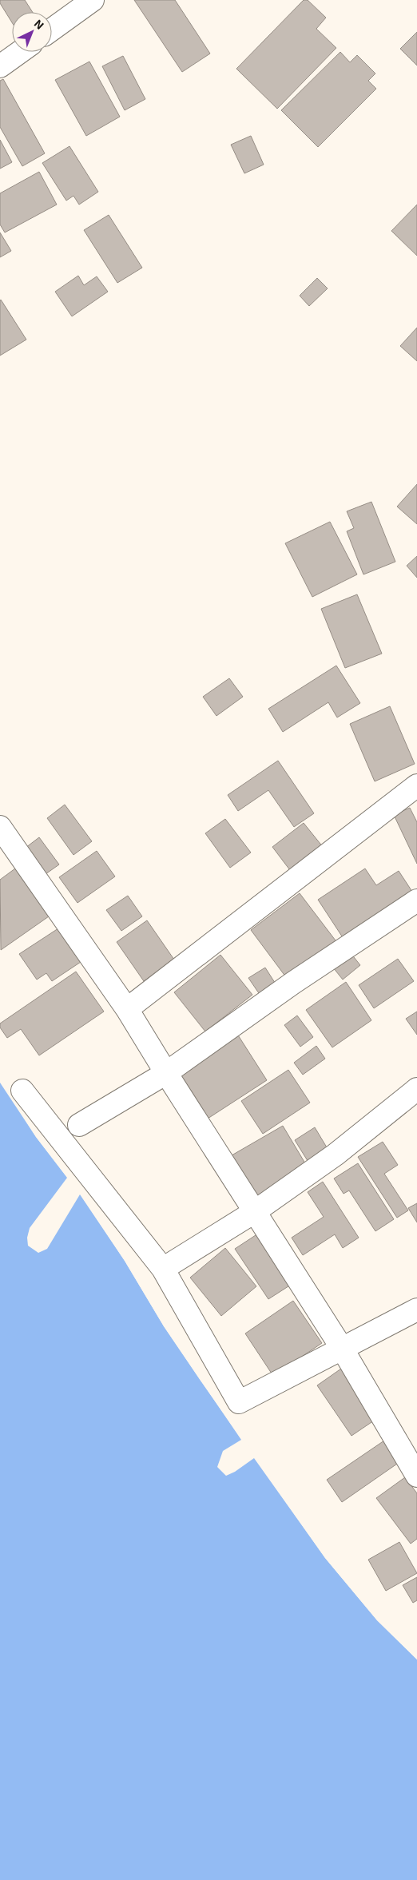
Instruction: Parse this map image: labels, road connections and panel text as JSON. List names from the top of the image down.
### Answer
{
  "north": "top right"
}
